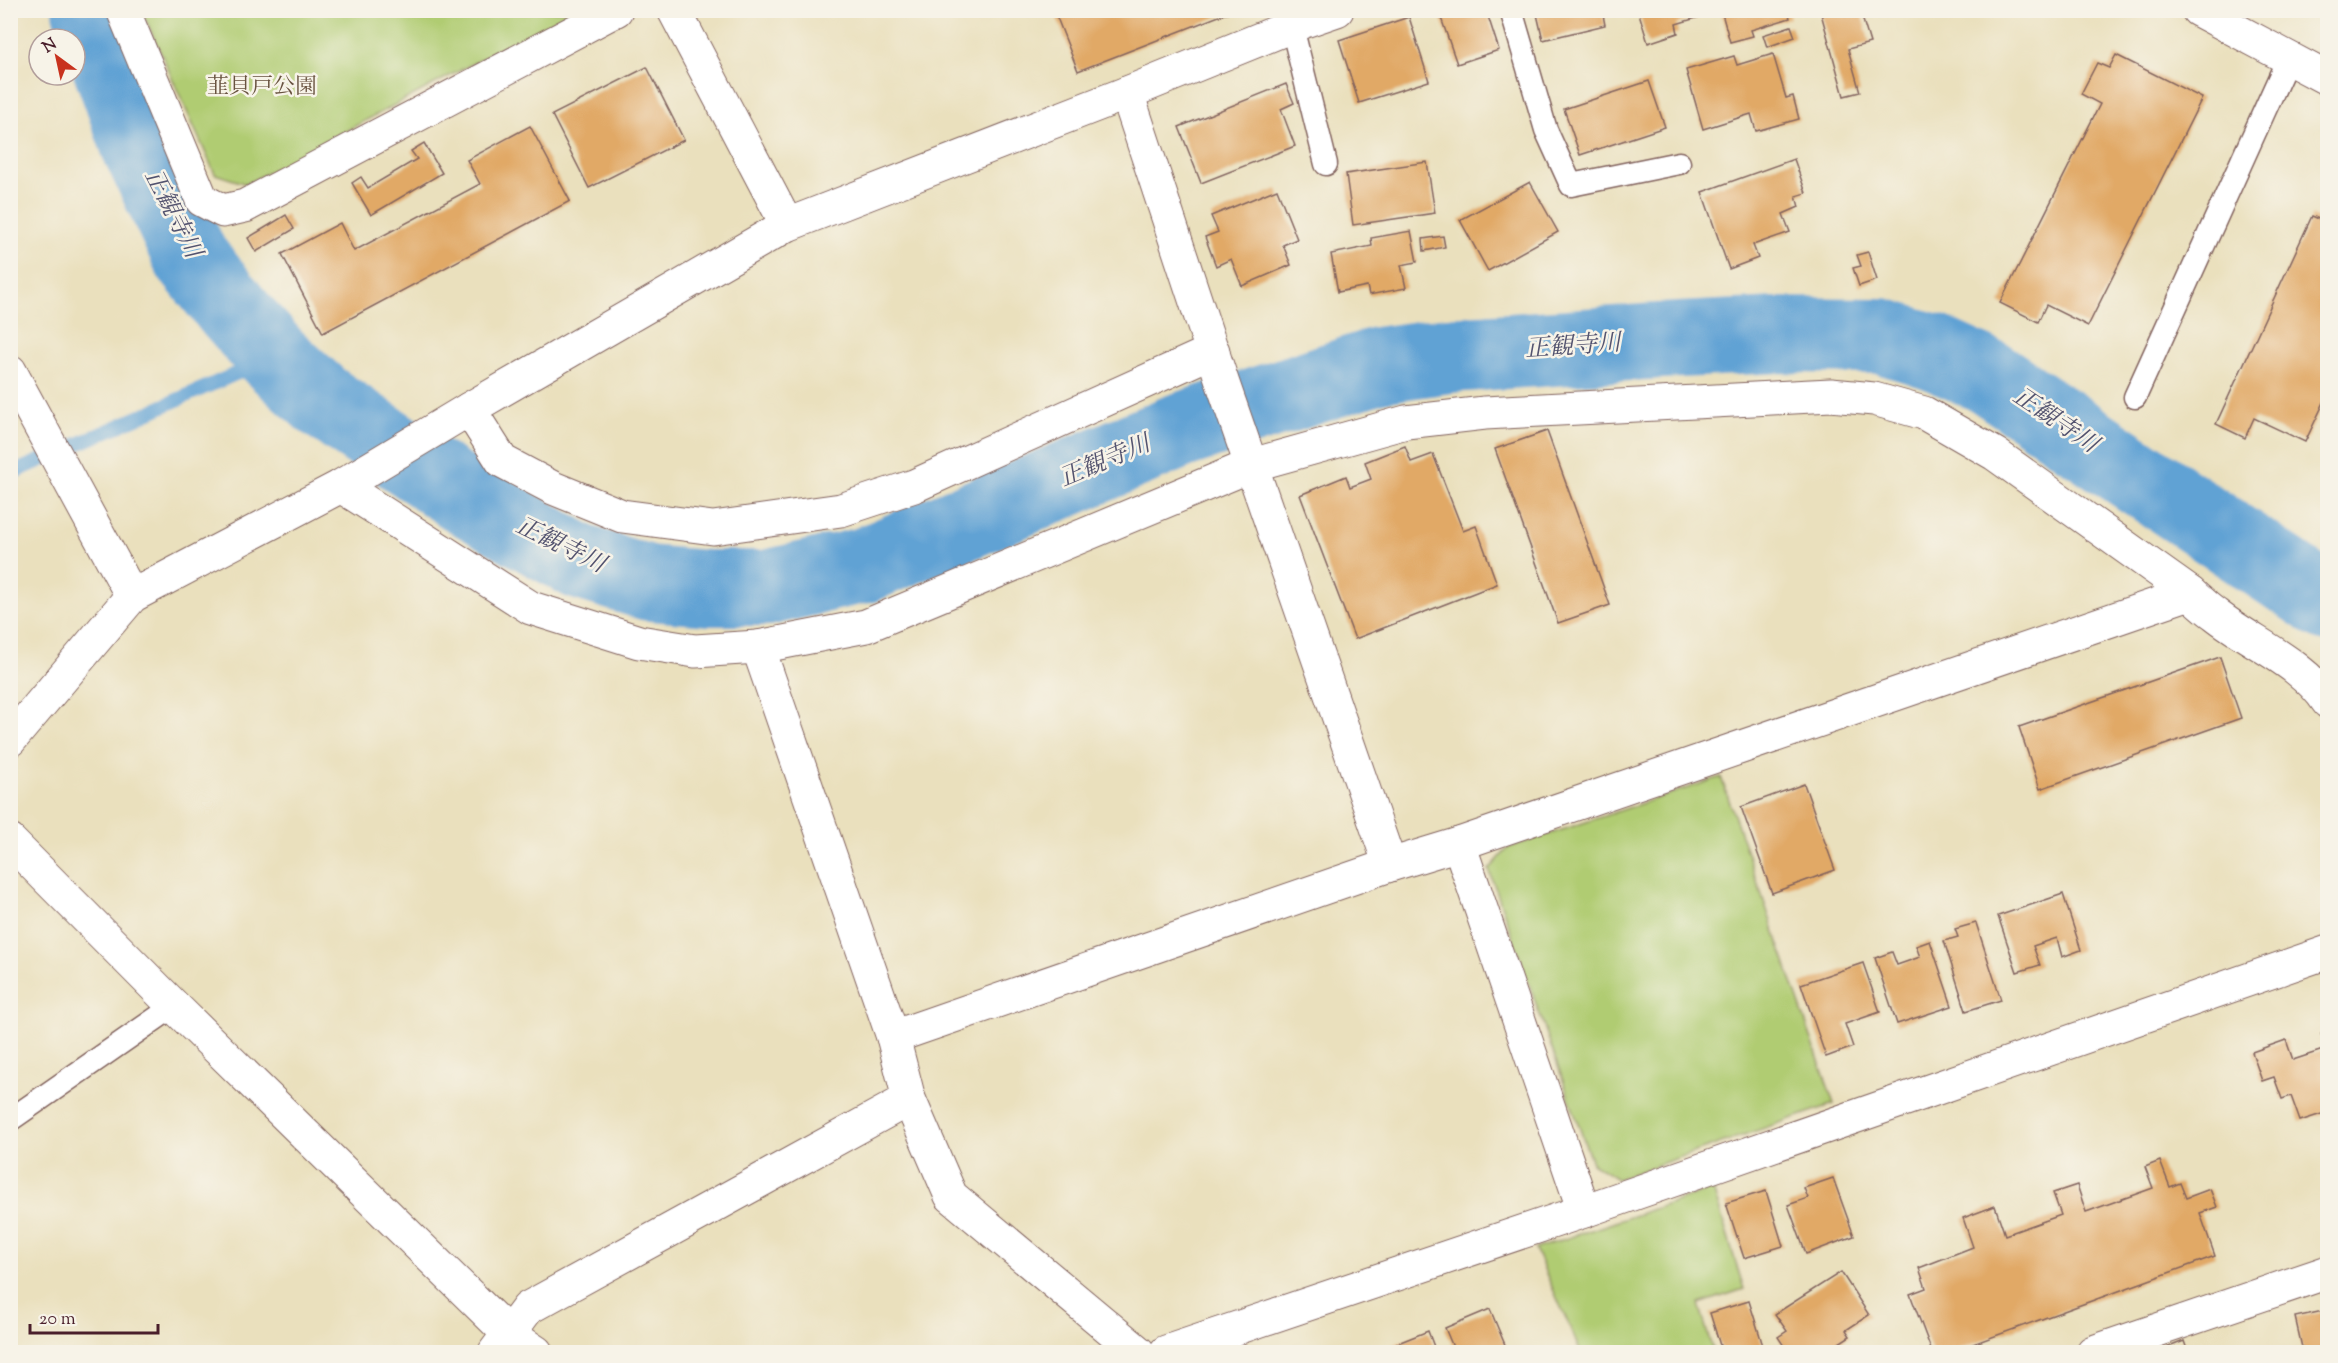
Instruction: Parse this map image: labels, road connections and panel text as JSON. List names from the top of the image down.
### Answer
{
  "water": ["正観寺川"],
  "parks": ["韮貝戸公園"],
  "scale_bar": "20 m",
  "north": "top left"
}
